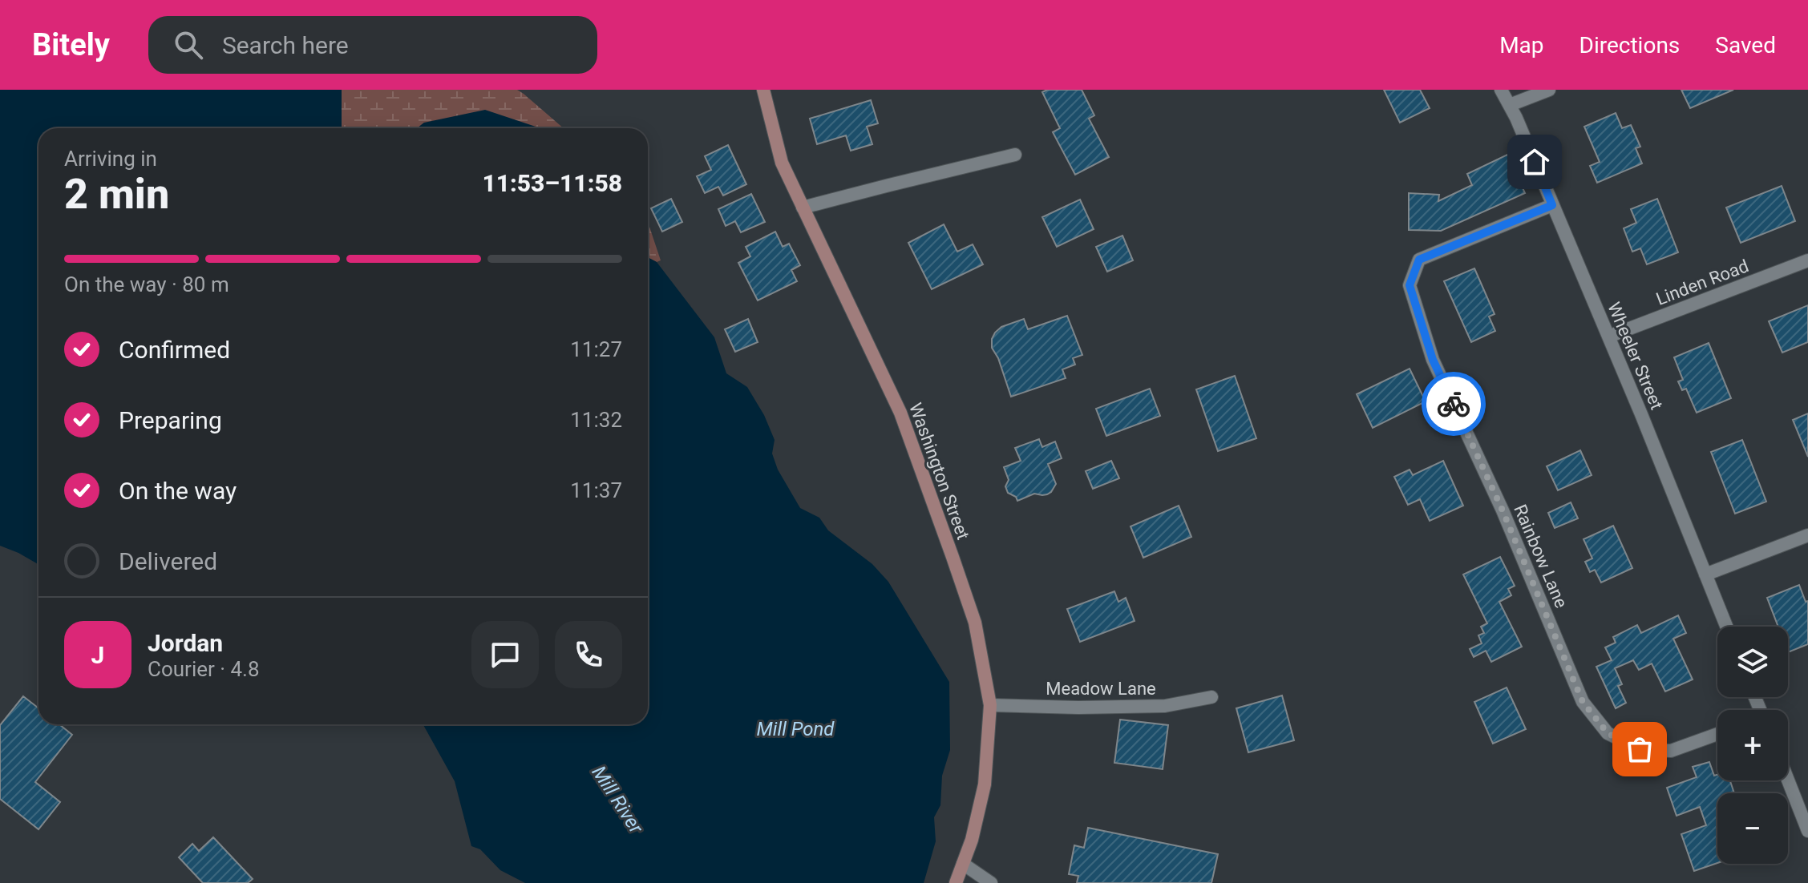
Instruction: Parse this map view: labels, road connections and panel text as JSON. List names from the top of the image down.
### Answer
{
  "streets": {
    "main road": ["Washington Street"],
    "street": [
      "Linden Road",
      "Wheeler Street",
      "Rainbow Lane",
      "Meadow Lane"
    ]
  },
  "crossings": [
    ["Linden Road", "Wheeler Street"],
    ["Wheeler Street", "Rainbow Lane"],
    ["Washington Street", "Meadow Lane"]
  ],
  "water": ["Mill Pond", "Mill River"],
  "page": {
    "header": "Bitely",
    "search": "Search here",
    "nav": ["Map", "Directions", "Saved"],
    "heading": ["2 min", "Arriving in", "11:53–11:58"],
    "panel": ["Jordan", "Courier · 4.8"],
    "bar": "On the way · 80 m",
    "list": [
      ["Confirmed", "11:27"],
      ["Preparing", "11:32"],
      ["On the way", "11:37"],
      "Delivered"
    ],
    "round": "J",
    "map_buttons": ["+", "−"]
  }
}
